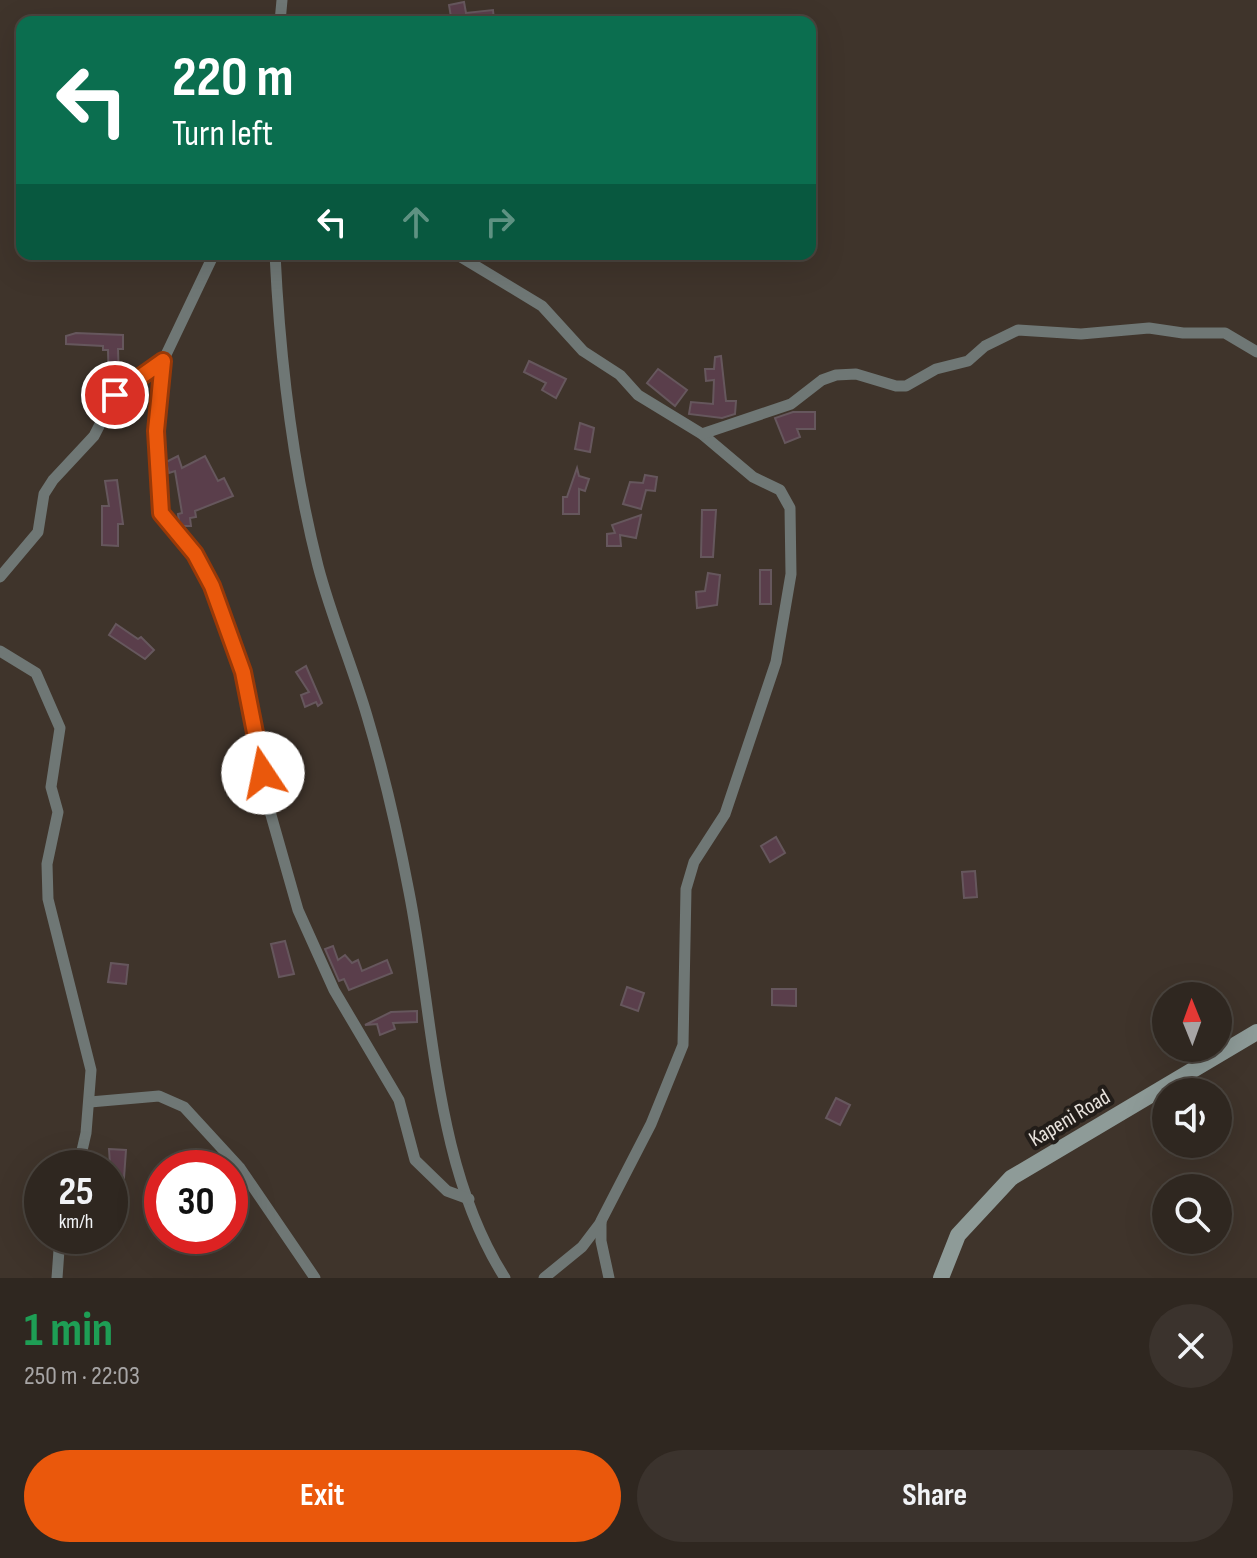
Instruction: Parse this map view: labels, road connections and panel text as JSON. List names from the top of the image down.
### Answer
{
  "streets": {
    "main road": ["Kapeni Road"]
  },
  "north": "top",
  "page": {
    "turn": ["220 m", "Turn left"],
    "speed": "25 km/h",
    "limit": "30",
    "heading": ["1 min", "250 m · 22:03"],
    "buttons": ["Exit", "Share"]
  }
}
